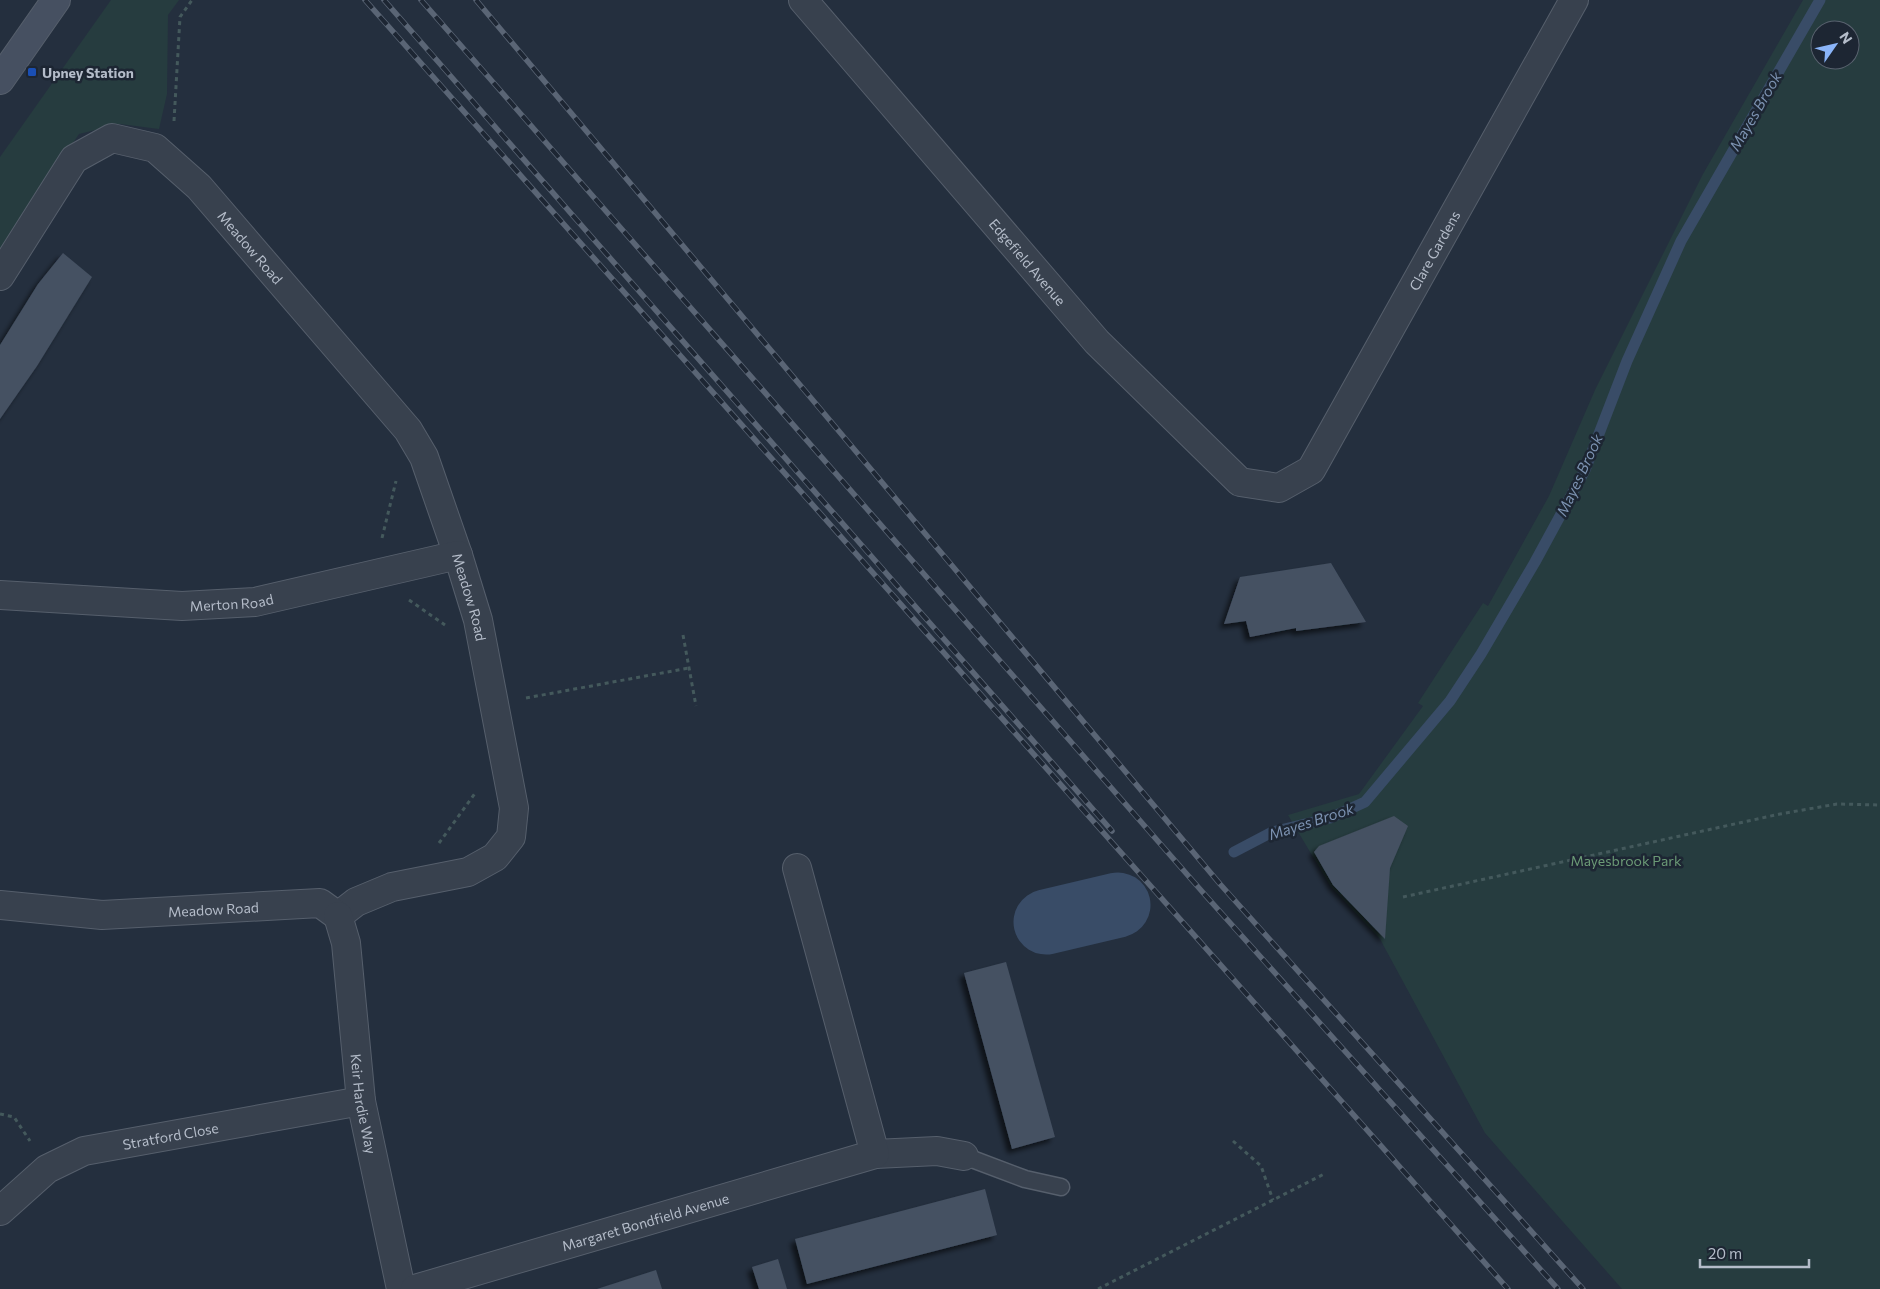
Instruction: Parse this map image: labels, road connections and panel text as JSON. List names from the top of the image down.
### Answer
{
  "streets": {
    "street": [
      "Meadow Road",
      "Clare Gardens",
      "Edgefield Avenue",
      "Merton Road",
      "Keir Hardie Way",
      "Stratford Close",
      "Margaret Bondfield Avenue"
    ]
  },
  "crossings": [
    ["Meadow Road", "Merton Road"],
    ["Meadow Road", "Keir Hardie Way"],
    ["Clare Gardens", "Edgefield Avenue"],
    ["Keir Hardie Way", "Stratford Close"]
  ],
  "water": ["Mayes Brook"],
  "parks": ["Mayesbrook Park"],
  "places": {
    "transit": ["Upney Station"]
  },
  "scale_bar": "20 m",
  "north": "top right"
}
